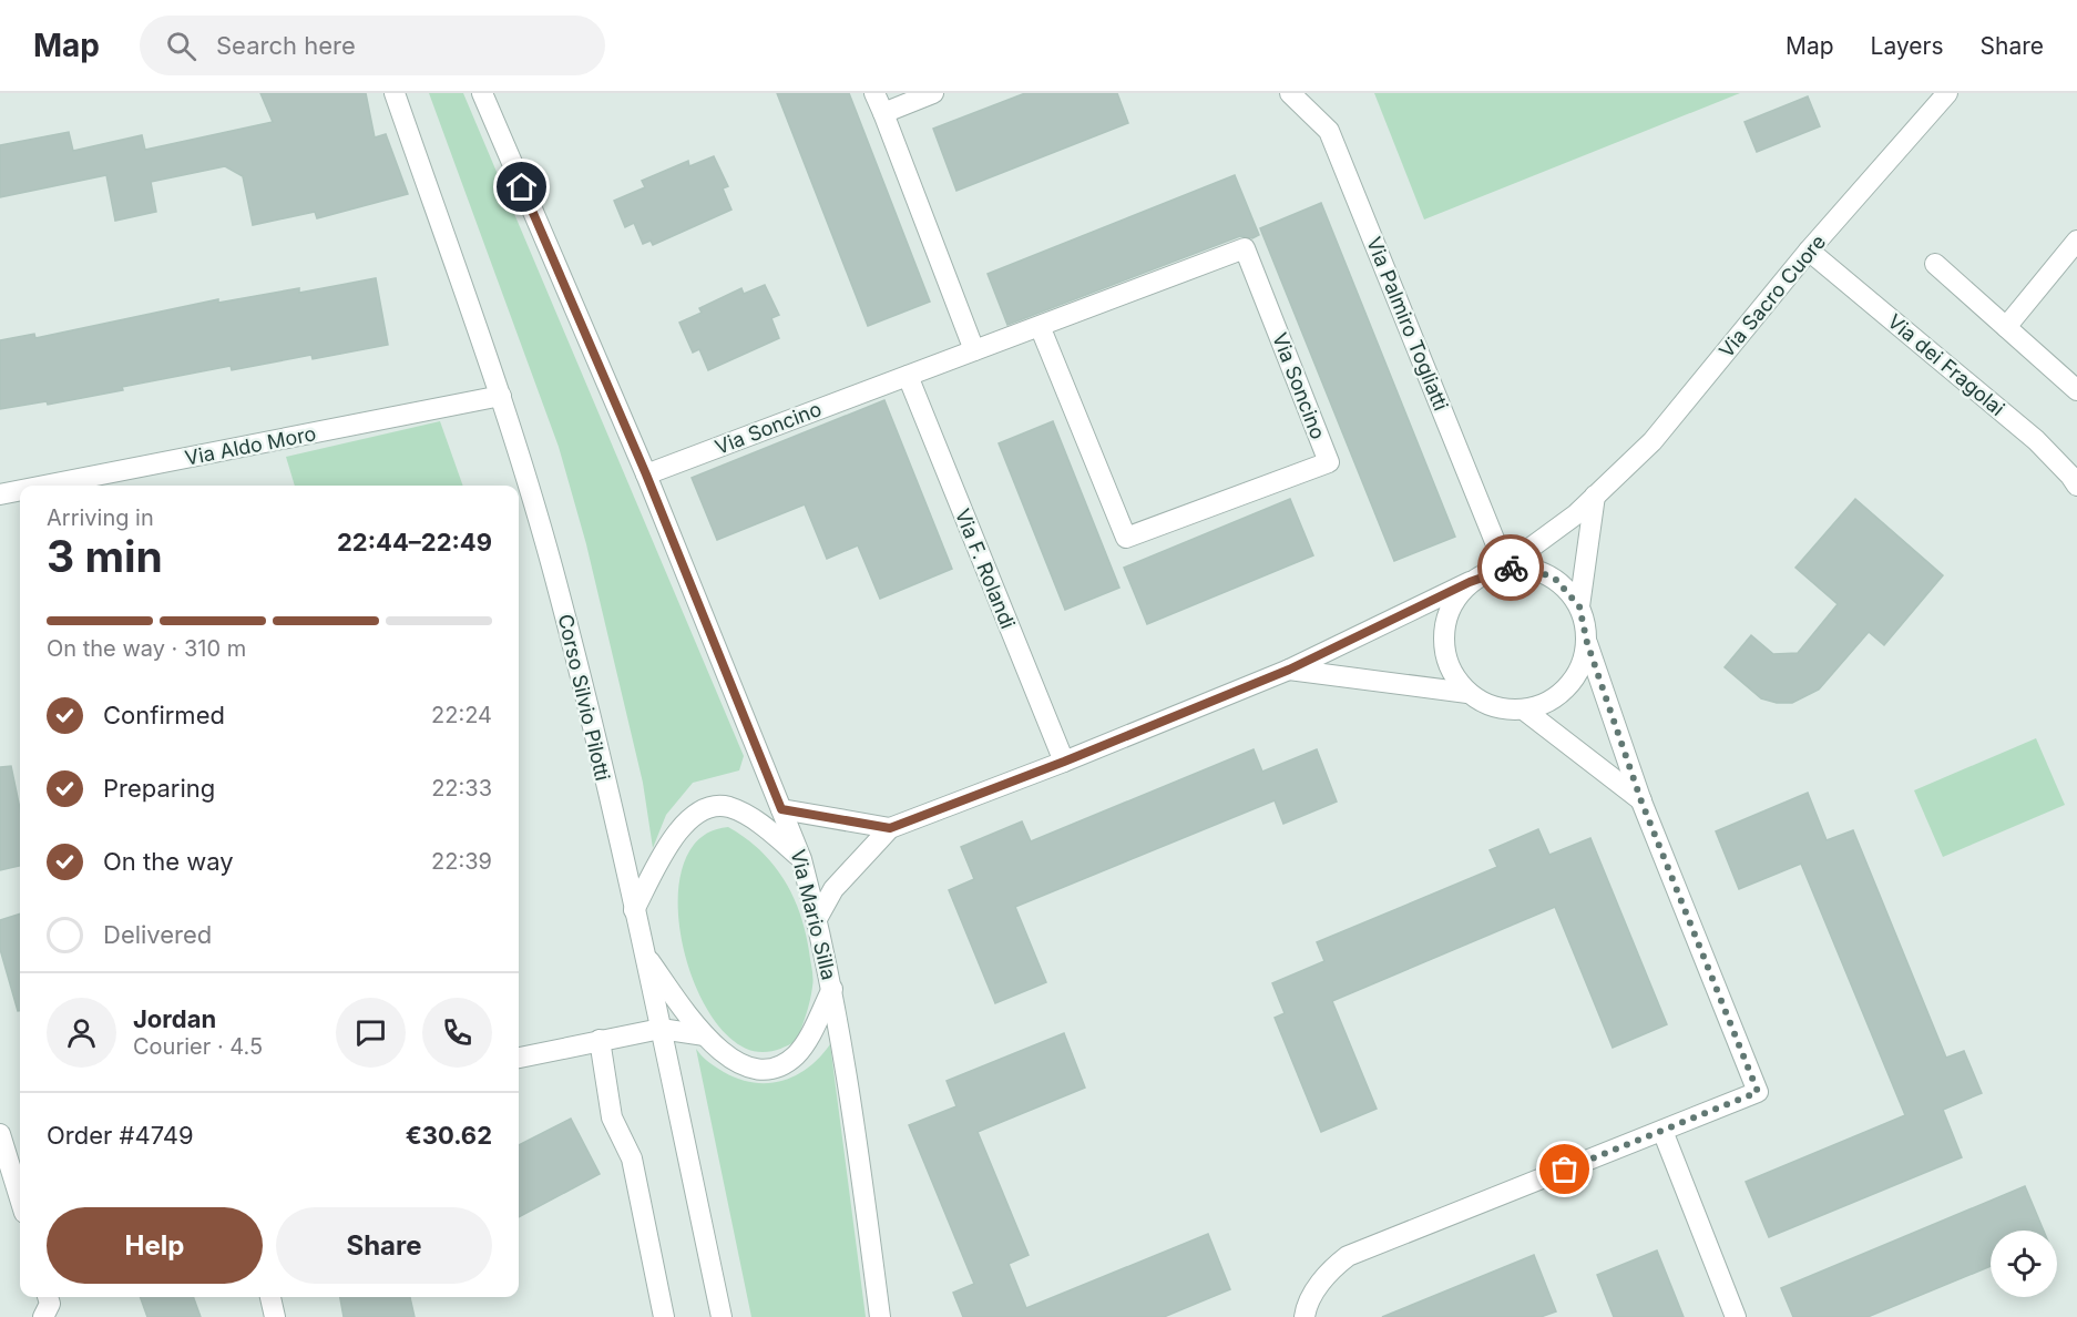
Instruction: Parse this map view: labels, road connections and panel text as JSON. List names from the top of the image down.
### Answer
{
  "streets": {
    "street": [
      "Via Sacro Cuore",
      "Via Palmiro Togliatti",
      "Via dei Fragolai",
      "Via Soncino",
      "Via Aldo Moro",
      "Via F. Rolandi",
      "Corso Silvio Pilotti",
      "Via Mario Silla"
    ]
  },
  "crossings": [
    ["Via Sacro Cuore", "Via Palmiro Togliatti"],
    ["Via Sacro Cuore", "Via dei Fragolai"],
    ["Via Soncino", "Via F. Rolandi"],
    ["Via Soncino", "Via Mario Silla"],
    ["Via Aldo Moro", "Corso Silvio Pilotti"],
    ["Corso Silvio Pilotti", "Via Mario Silla"]
  ],
  "page": {
    "header": "Map",
    "search": "Search here",
    "nav": ["Map", "Layers", "Share"],
    "heading": ["3 min", "Arriving in", "22:44–22:49"],
    "panel": [
      "Jordan",
      "Courier · 4.5",
      "Order #4749",
      "€30.62"
    ],
    "bar": "On the way · 310 m",
    "list": [
      ["Confirmed", "22:24"],
      ["Preparing", "22:33"],
      ["On the way", "22:39"],
      "Delivered"
    ],
    "buttons": ["Help", "Share"]
  }
}
